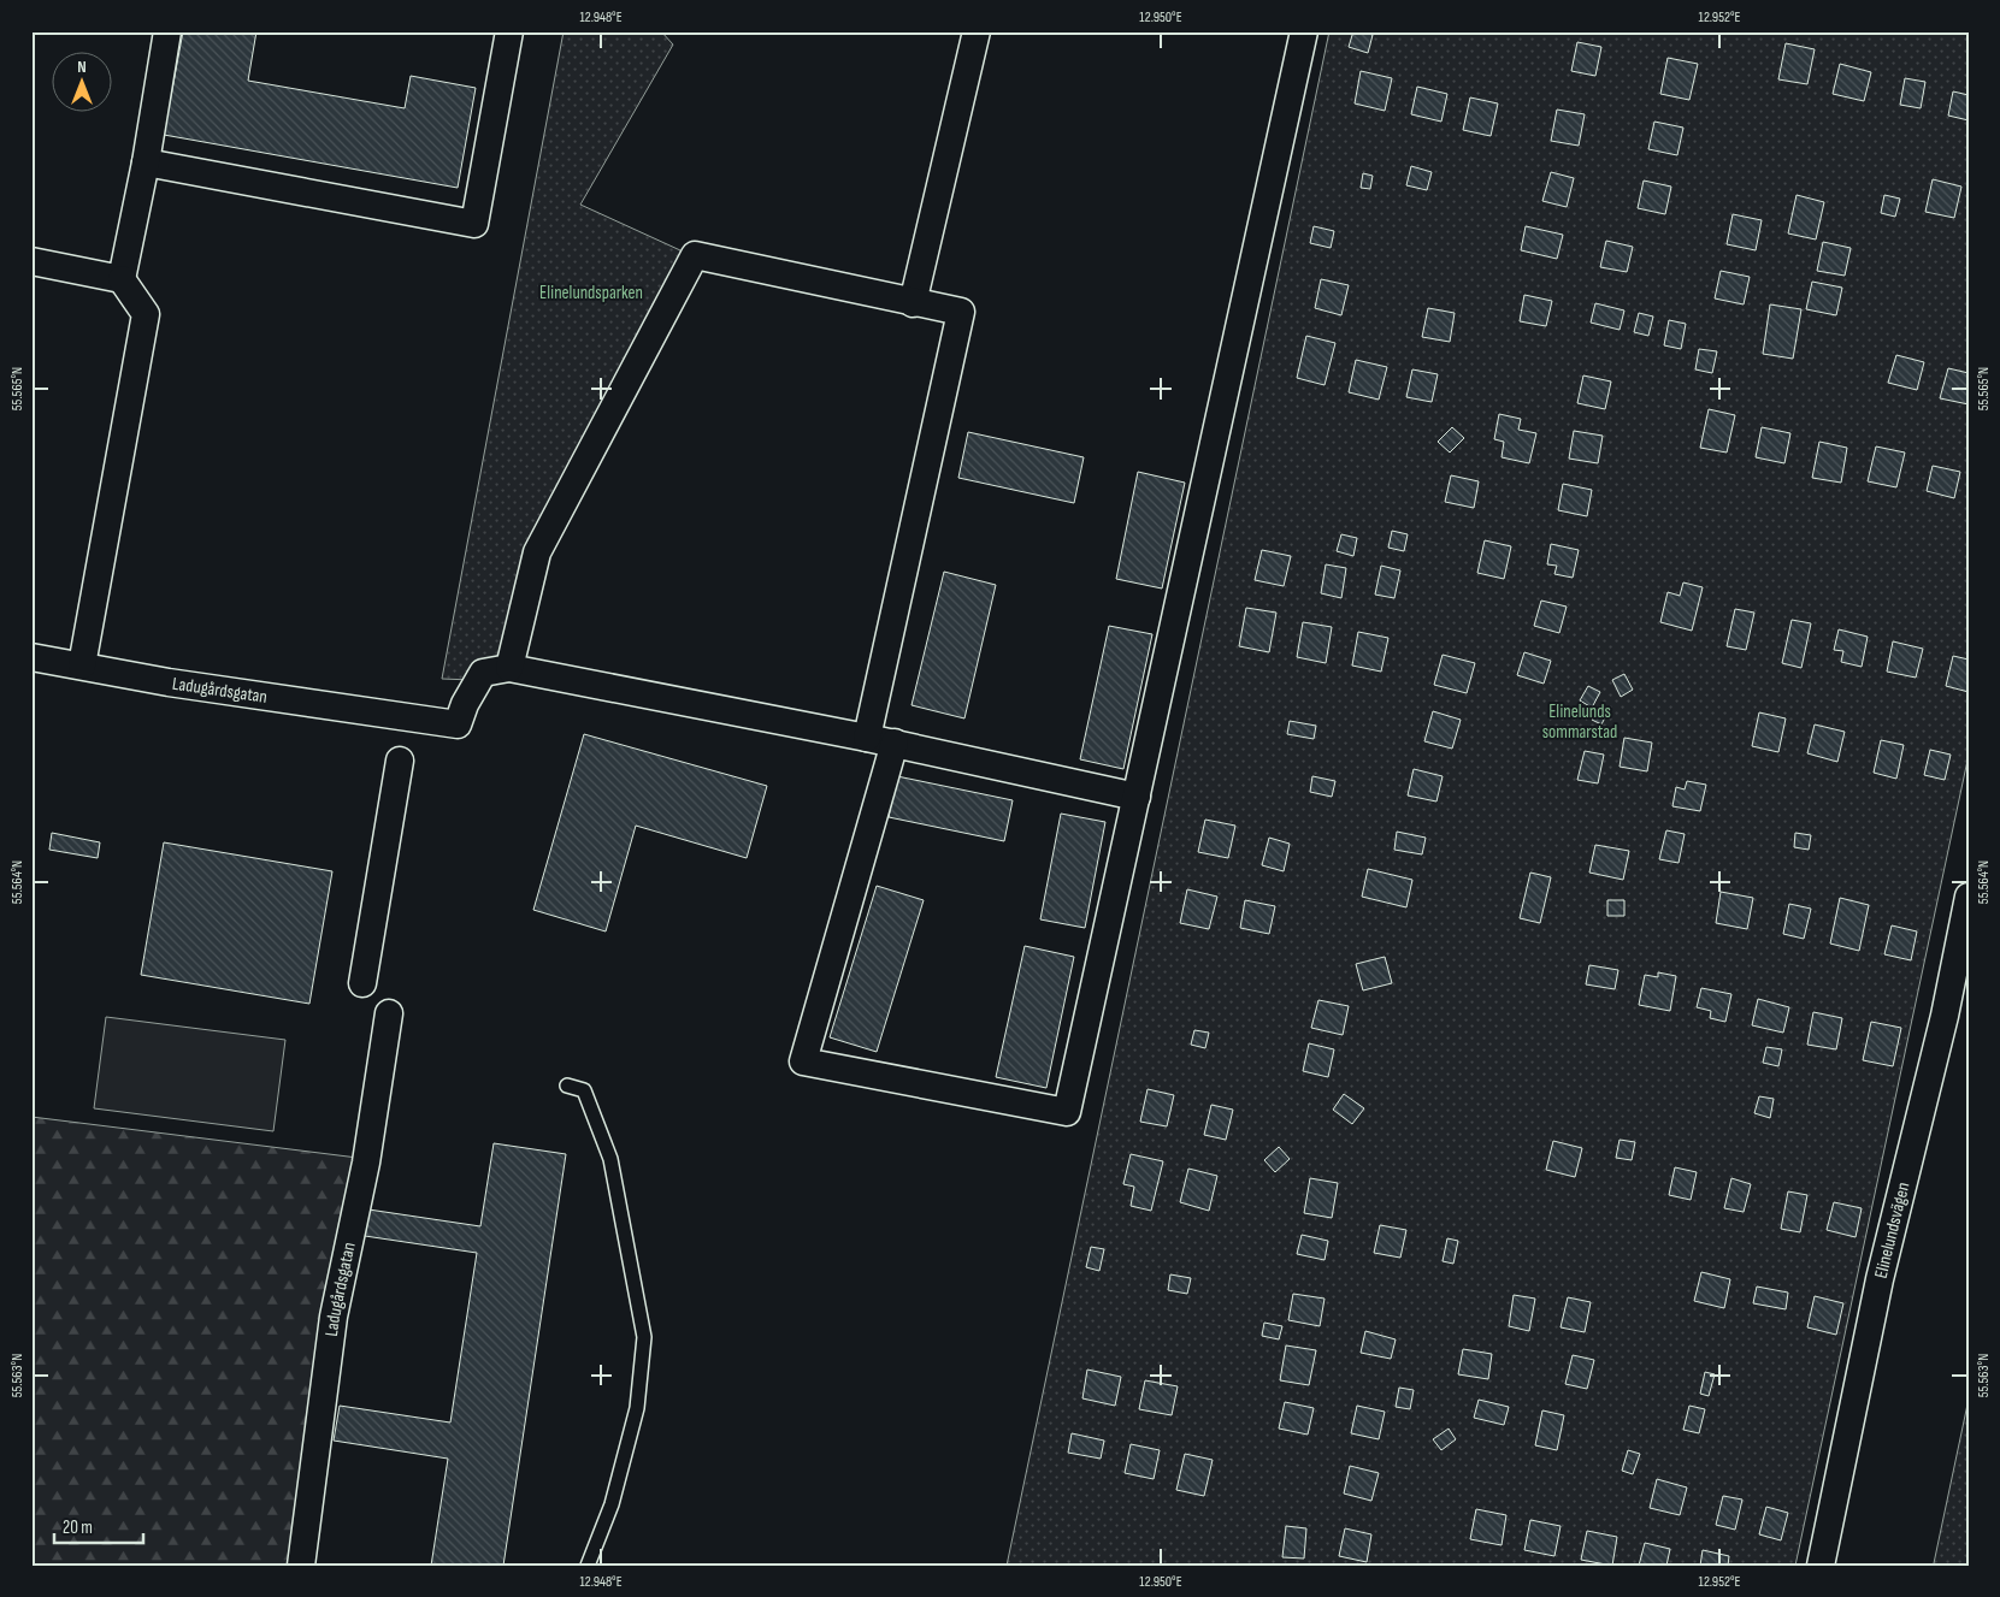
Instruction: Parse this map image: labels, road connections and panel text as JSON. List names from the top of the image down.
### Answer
{
  "streets": {
    "street": ["Ladugårdsgatan", "Elinelundsvägen"]
  },
  "parks": ["Elinelundsparken", "Elinelunds sommarstad"],
  "scale_bar": "20 m",
  "north": "top",
  "coordinates": [
    "12.948°E",
    "12.950°E",
    "12.952°E",
    "55.565°N",
    "55.564°N",
    "55.563°N"
  ]
}
